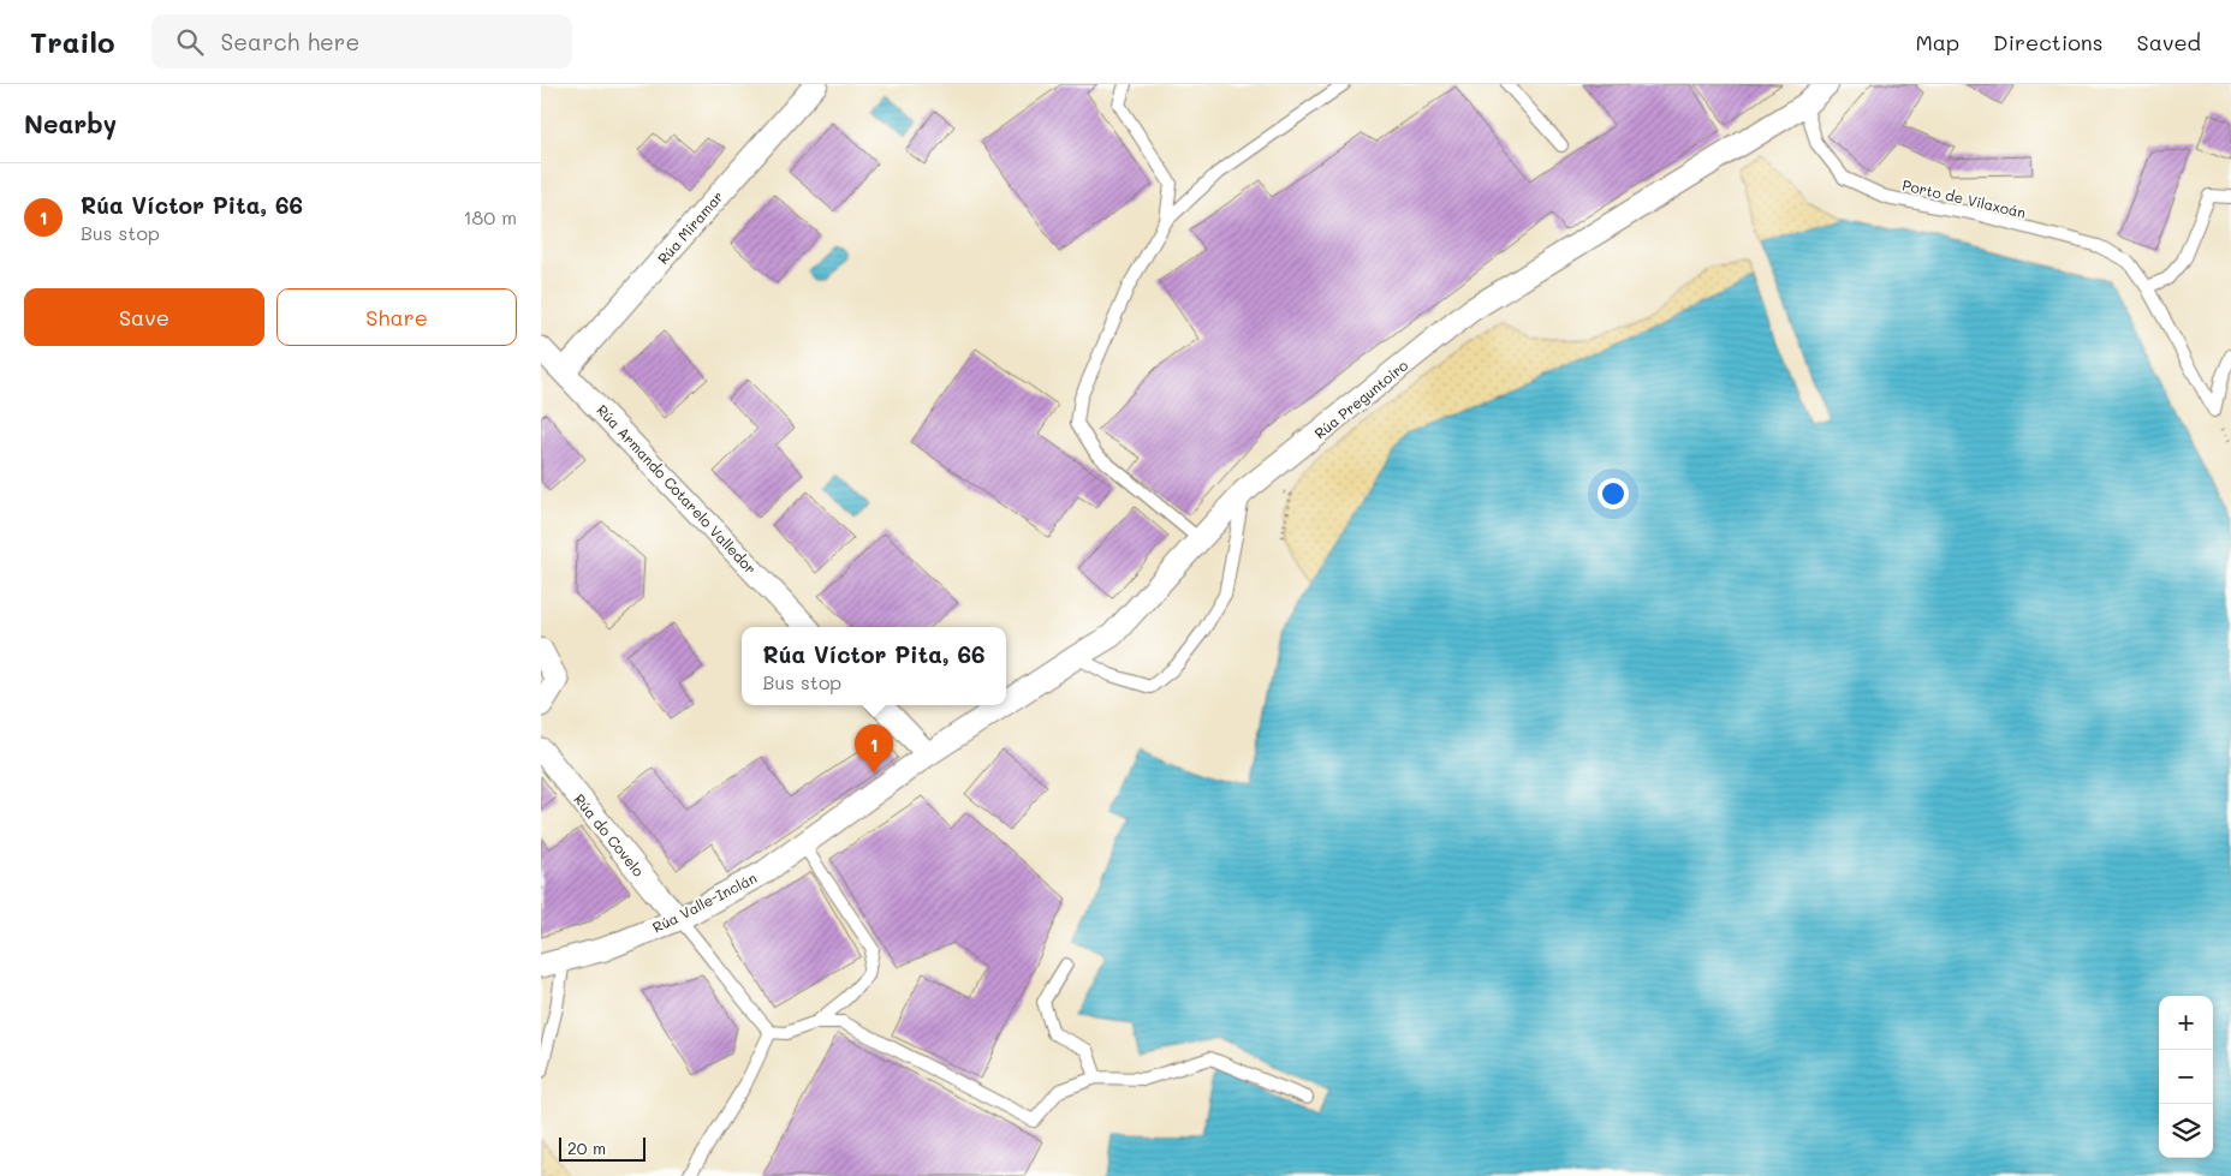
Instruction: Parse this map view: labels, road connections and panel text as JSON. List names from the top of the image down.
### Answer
{
  "streets": {
    "street": [
      "Rúa Miramar",
      "Rúa Preguntoiro",
      "Rúa Armando Cotarelo Valledor",
      "Rúa do Covelo",
      "Rúa Valle-Inclán"
    ],
    "lane": ["Porto de Vilaxoán"]
  },
  "crossings": [
    ["Porto de Vilaxoán", "Rúa Preguntoiro"],
    ["Rúa Miramar", "Rúa Armando Cotarelo Valledor"],
    ["Rúa Preguntoiro", "Rúa Valle-Inclán"],
    ["Rúa do Covelo", "Rúa Valle-Inclán"]
  ],
  "scale_bar": "20 m",
  "page": {
    "header": "Trailo",
    "search": "Search here",
    "nav": ["Map", "Directions", "Saved"],
    "heading": "Nearby",
    "list": [
      {
        "mark": "1",
        "name": "Rúa Víctor Pita, 66",
        "note": "Bus stop",
        "value": "180 m"
      }
    ],
    "buttons": ["Save", "Share"],
    "popup": ["Rúa Víctor Pita, 66", "Bus stop"],
    "pins": "1",
    "map_buttons": ["+", "−"],
    "scale": "20 m"
  }
}
